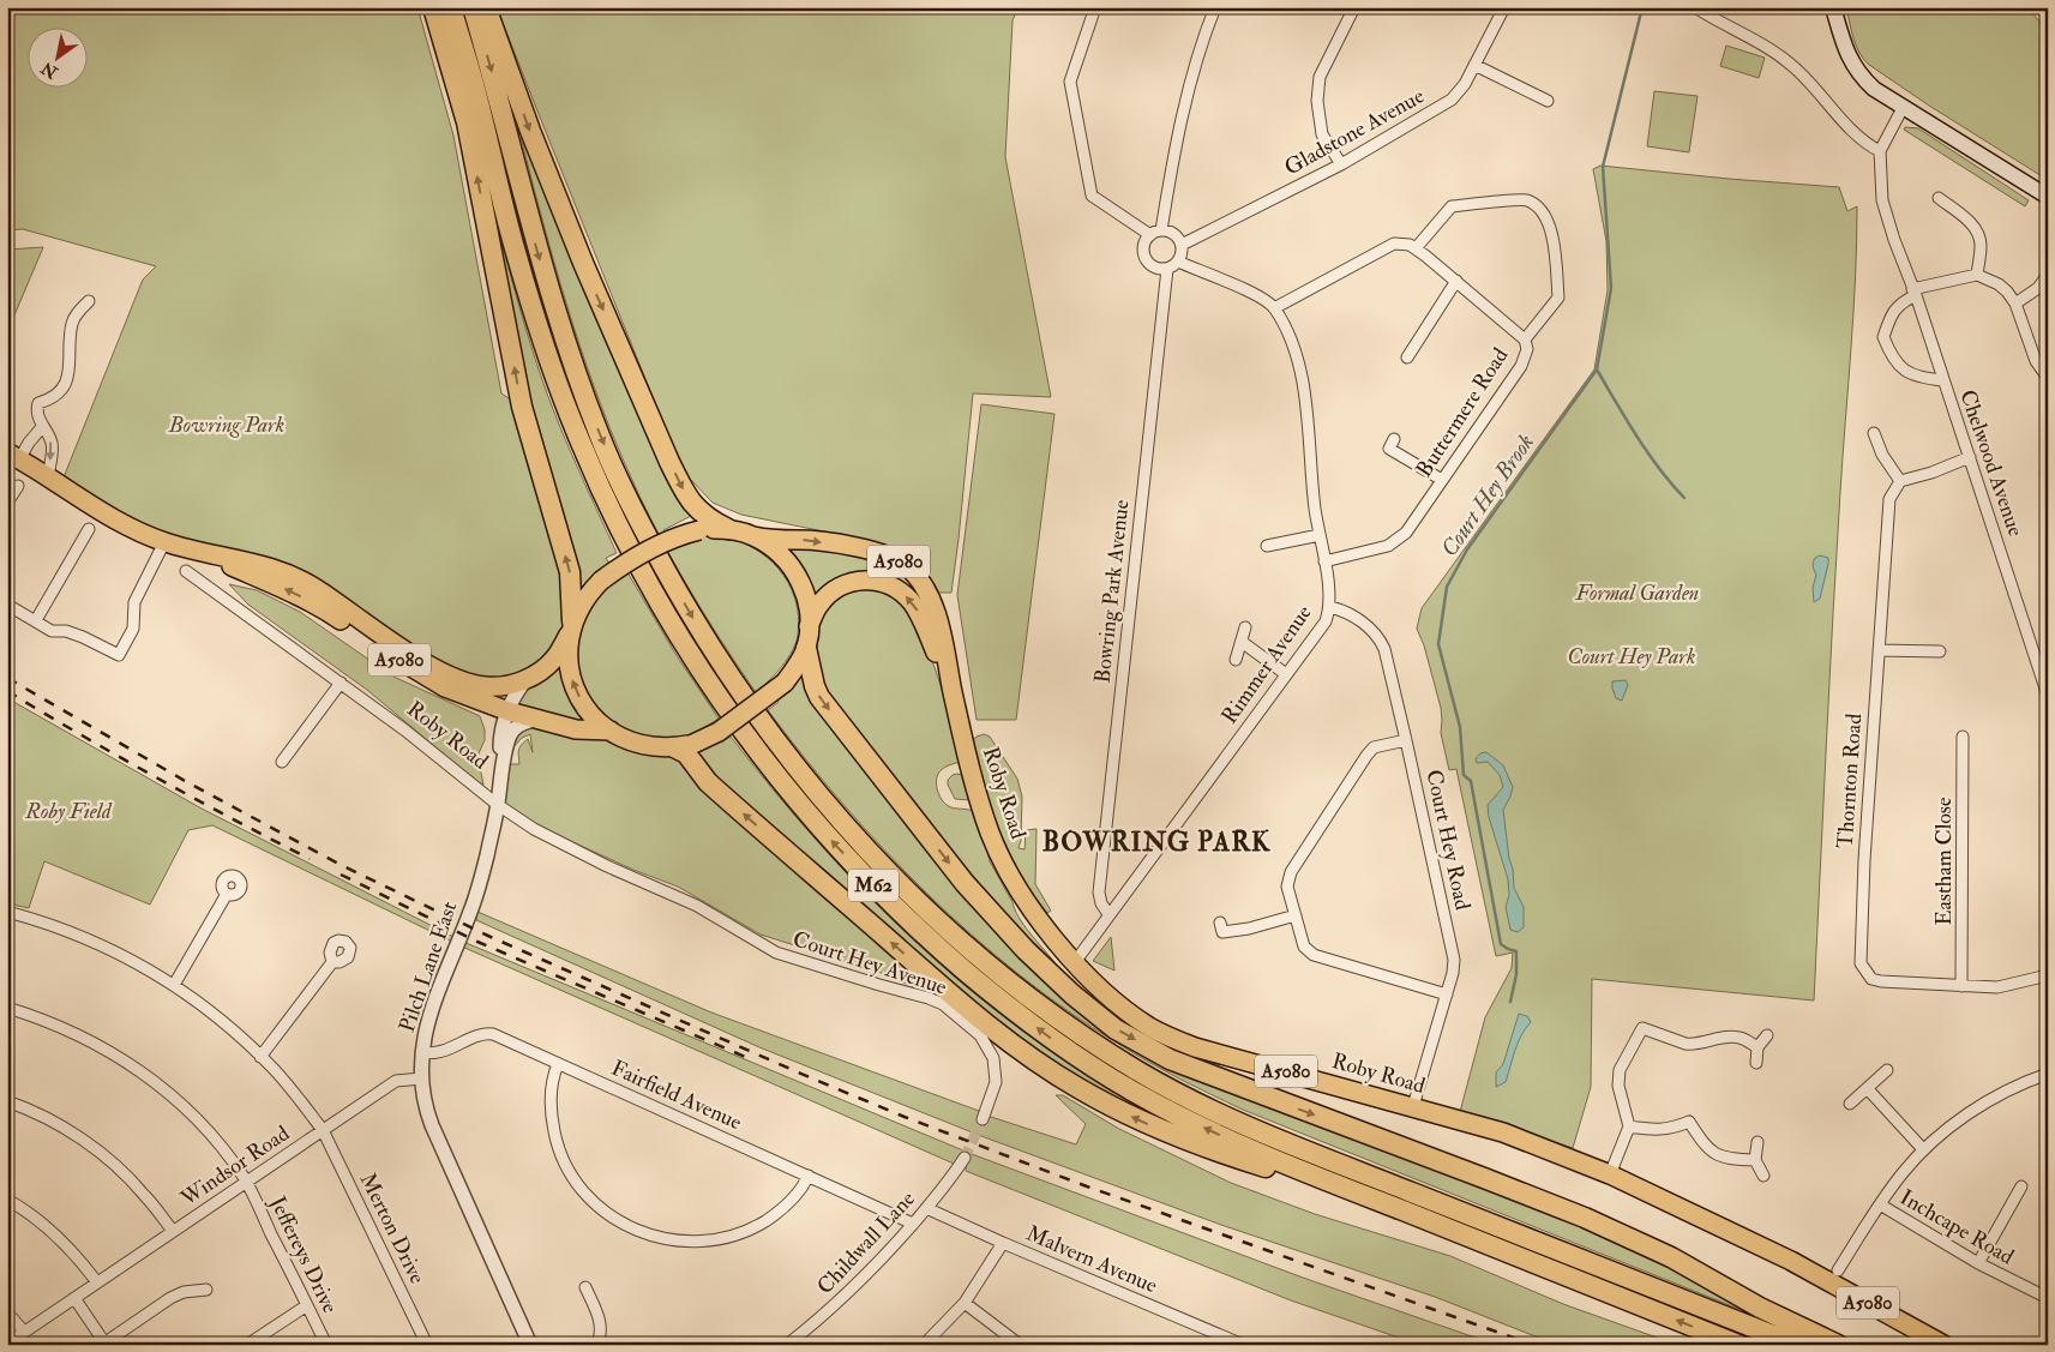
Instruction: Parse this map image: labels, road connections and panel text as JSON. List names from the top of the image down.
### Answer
{
  "streets": {
    "highway": ["M62"],
    "main road": ["A5080", "Roby Road"],
    "street": [
      "Gladstone Avenue",
      "Buttermere Road",
      "Chelwood Avenue",
      "Bowring Park Avenue",
      "Rimmer Avenue",
      "Thornton Road",
      "Court Hey Road",
      "Eastham Close",
      "Court Hey Avenue",
      "Pilch Lane East",
      "Fairfield Avenue",
      "Windsor Road",
      "Inchcape Road",
      "Merton Drive",
      "Childwall Lane",
      "Jeffereys Drive",
      "Malvern Avenue"
    ]
  },
  "crossings": [
    ["Gladstone Avenue", "Bowring Park Avenue"],
    ["Gladstone Avenue", "Rimmer Avenue"],
    ["Buttermere Road", "Rimmer Avenue"],
    ["A5080", "Roby Road"],
    ["Bowring Park Avenue", "Rimmer Avenue"],
    ["Rimmer Avenue", "Roby Road"],
    ["Rimmer Avenue", "Court Hey Road"],
    ["Roby Road", "Court Hey Road"],
    ["Roby Road", "Court Hey Avenue"],
    ["Roby Road", "Pilch Lane East"],
    ["Thornton Road", "Eastham Close"],
    ["Pilch Lane East", "Fairfield Avenue"],
    ["Pilch Lane East", "Windsor Road"],
    ["Fairfield Avenue", "Childwall Lane"],
    ["Windsor Road", "Merton Drive"],
    ["Windsor Road", "Jeffereys Drive"],
    ["Childwall Lane", "Malvern Avenue"]
  ],
  "districts": ["BOWRING PARK"],
  "water": ["Court Hey Brook"],
  "parks": [
    "Bowring Park",
    "Formal Garden",
    "Court Hey Park",
    "Roby Field"
  ],
  "north": "bottom left"
}
